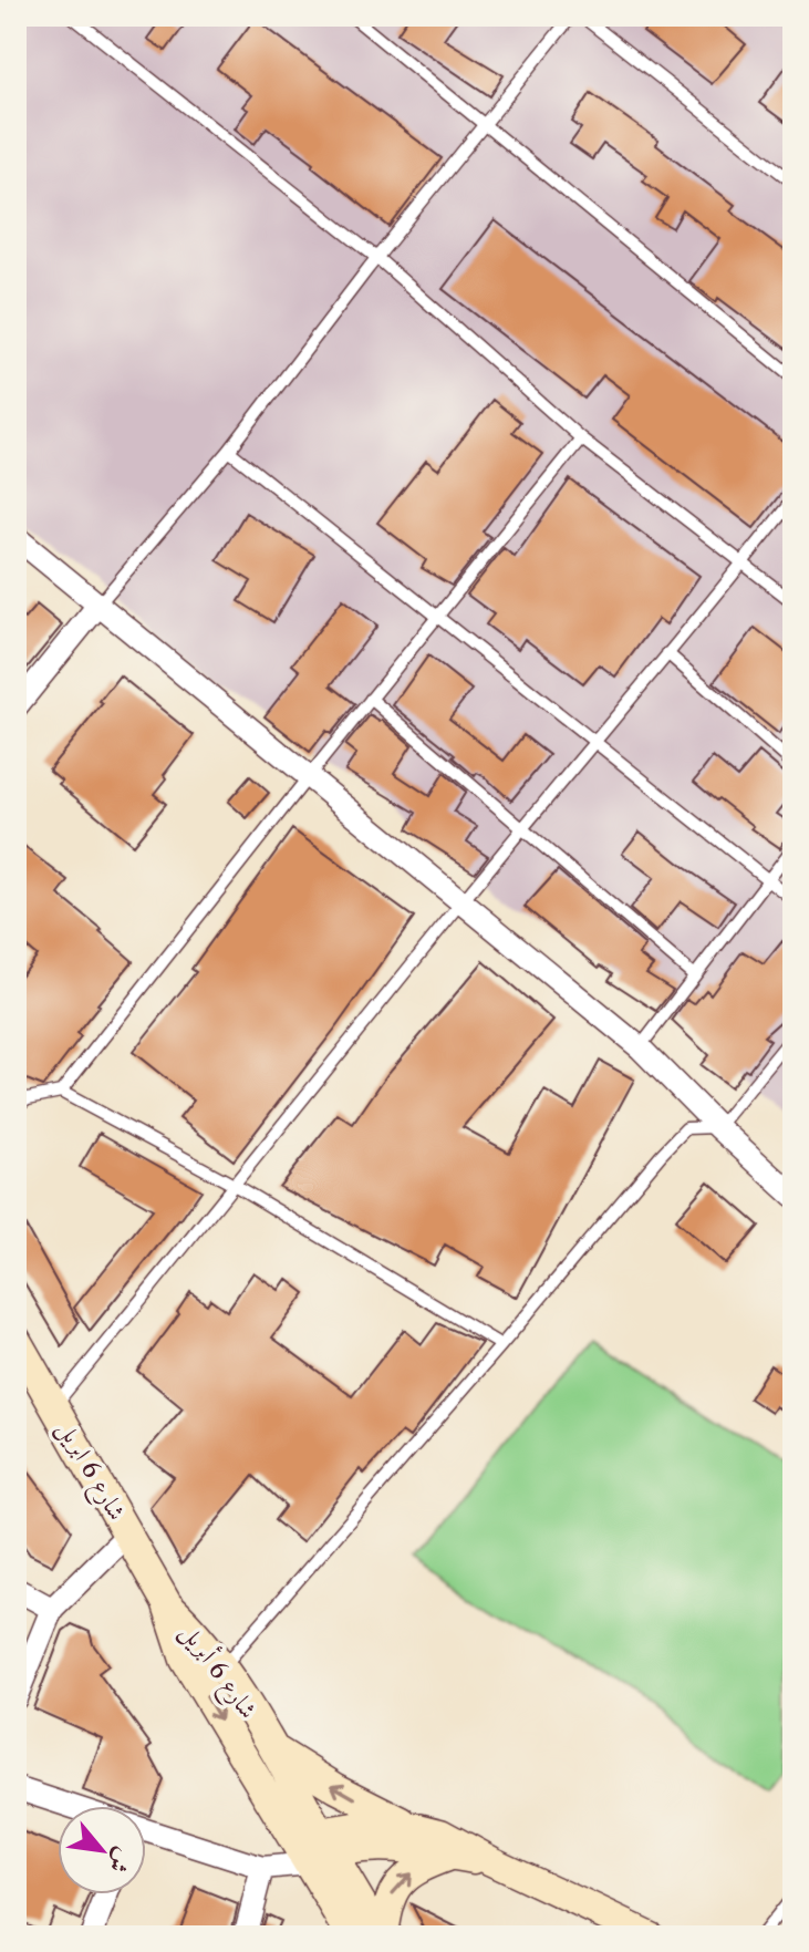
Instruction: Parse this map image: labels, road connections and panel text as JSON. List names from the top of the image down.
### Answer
{
  "streets": {
    "street": ["شارع 6 ابريل", "شارع 6 أبريل"]
  },
  "crossings": [
    ["شارع 6 ابريل", "شارع 6 أبريل"]
  ],
  "north": "bottom right"
}
